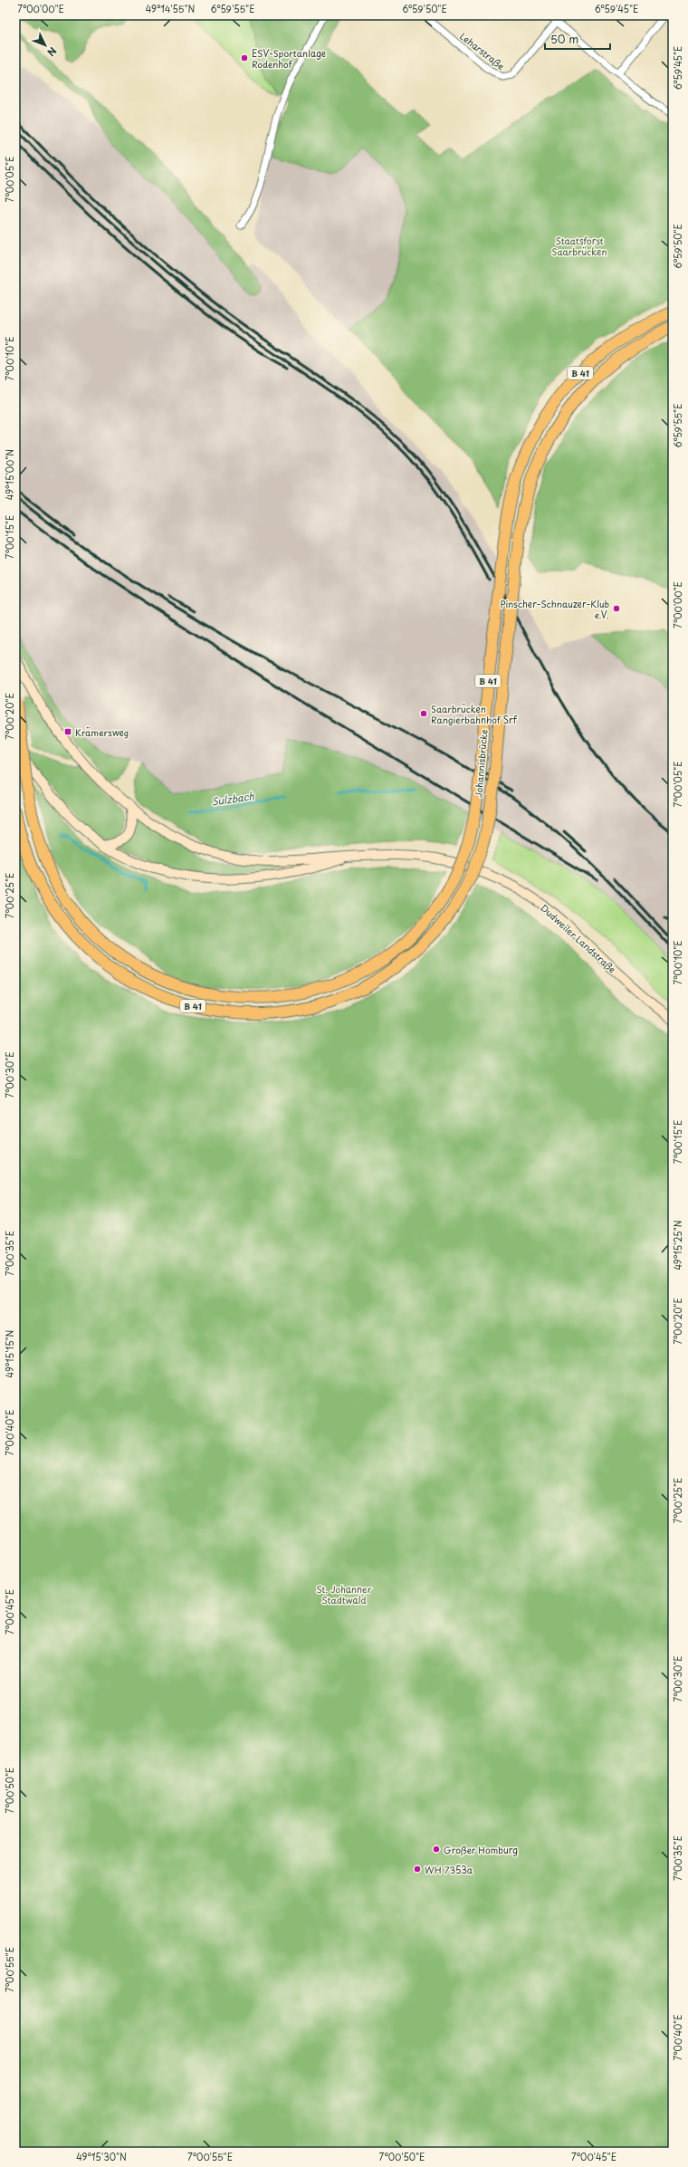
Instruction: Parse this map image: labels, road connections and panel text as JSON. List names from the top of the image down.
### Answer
{
  "streets": {
    "highway": ["B 41", "Johannisbrücke"],
    "main road": ["Dudweiler Landstraße"],
    "street": ["Leharstraße"]
  },
  "water": ["Sulzbach"],
  "parks": ["Staatsforst Saarbrücken", "St. Johanner Stadtwald"],
  "places": {
    "other": [
      "ESV-Sportanlage Rodenhof",
      "Pinscher-Schnauzer-Klub e.V.",
      "Saarbrücken Rangierbahnhof Srf",
      "Großer Homburg",
      "WH 7353a"
    ],
    "transit": ["Krämersweg"]
  },
  "scale_bar": "50 m",
  "north": "bottom right",
  "coordinates": [
    "7°00'00\"E",
    "49°14'55\"N",
    "6°59'55\"E",
    "6°59'50\"E",
    "6°59'45\"E",
    "7°00'05\"E",
    "7°00'10\"E",
    "49°15'00\"N",
    "7°00'15\"E",
    "7°00'20\"E",
    "7°00'25\"E",
    "7°00'30\"E",
    "49°15'25\"N",
    "7°00'35\"E",
    "49°15'15\"N",
    "7°00'40\"E",
    "7°00'45\"E",
    "7°00'50\"E",
    "7°00'55\"E",
    "49°15'30\"N"
  ]
}
